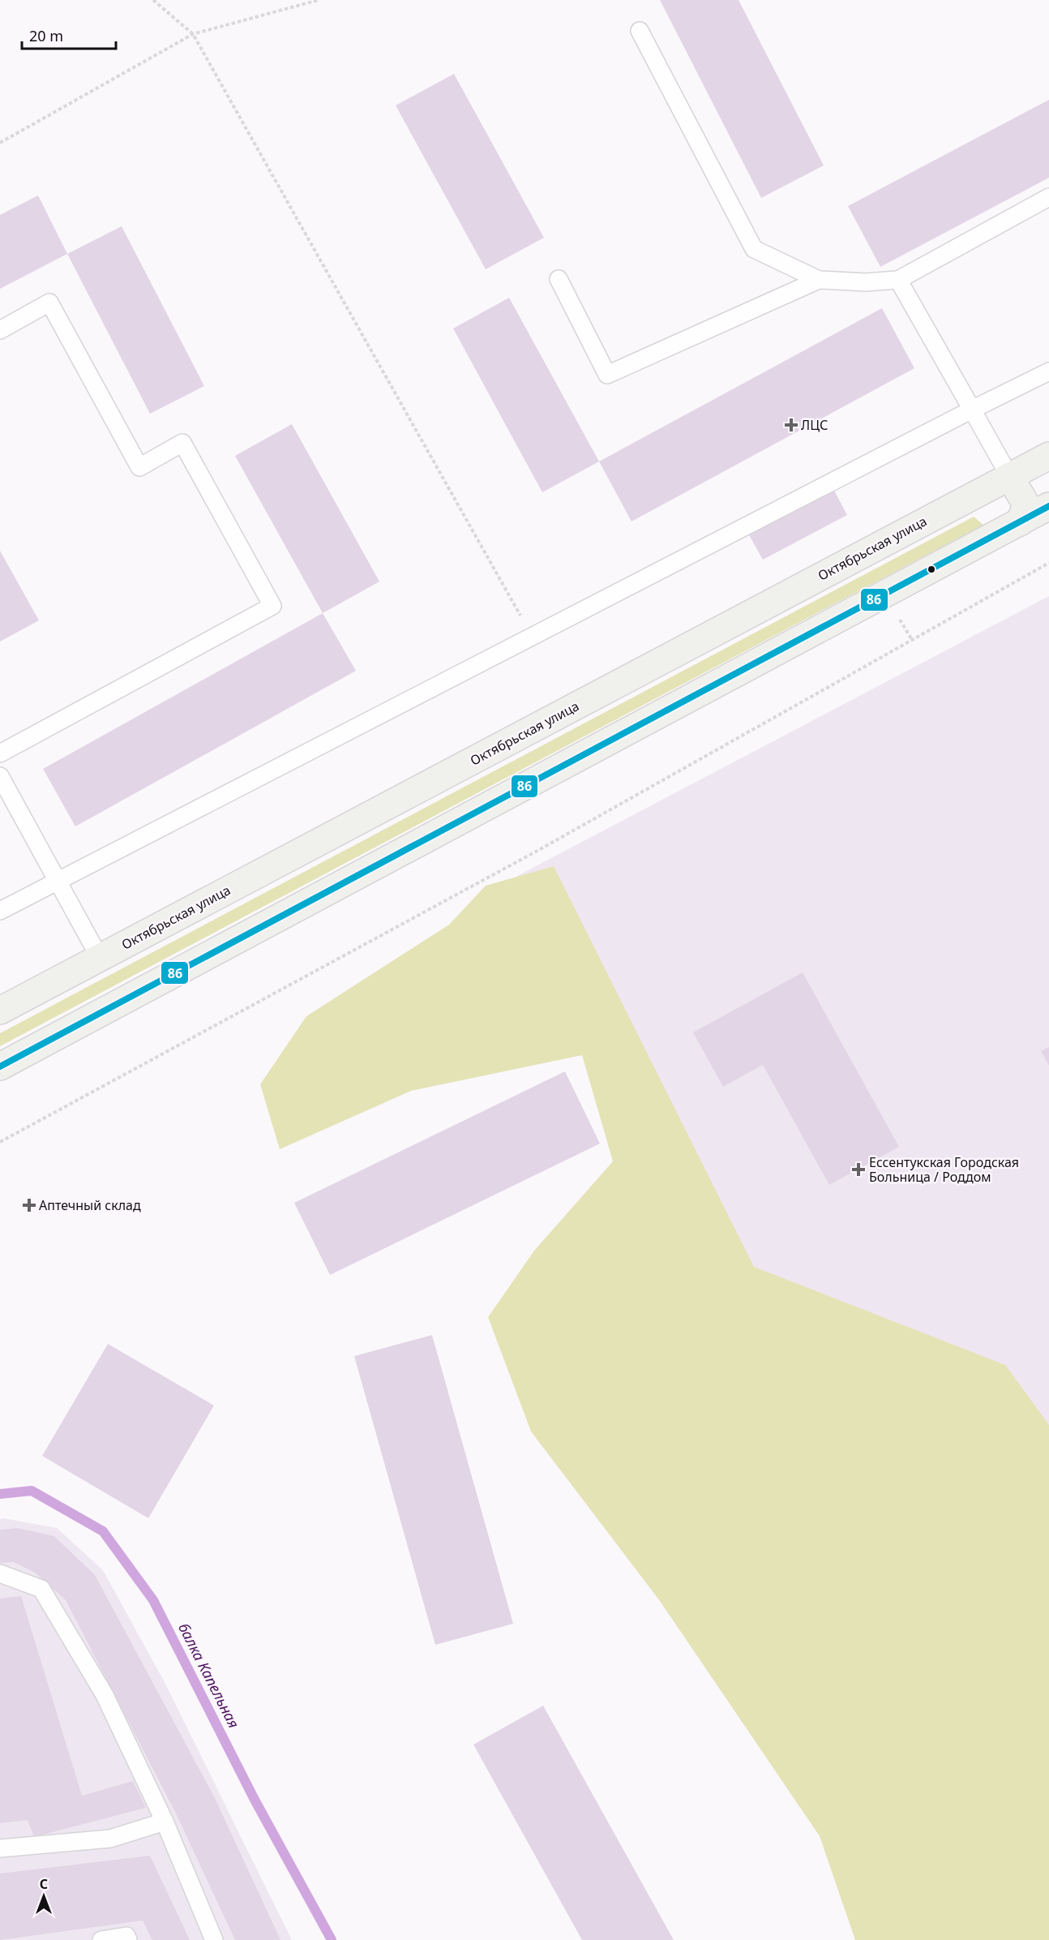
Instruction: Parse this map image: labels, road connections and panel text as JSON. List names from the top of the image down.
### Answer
{
  "streets": {
    "main road": ["Октябрьская улица"]
  },
  "water": ["балка Капельная"],
  "places": {
    "health": ["ЛЦС", "Ессентукская Городская Больница / Роддом", "Аптечный склад"]
  },
  "lines": ["transit line 86"],
  "scale_bar": "20 m",
  "north": "top"
}
